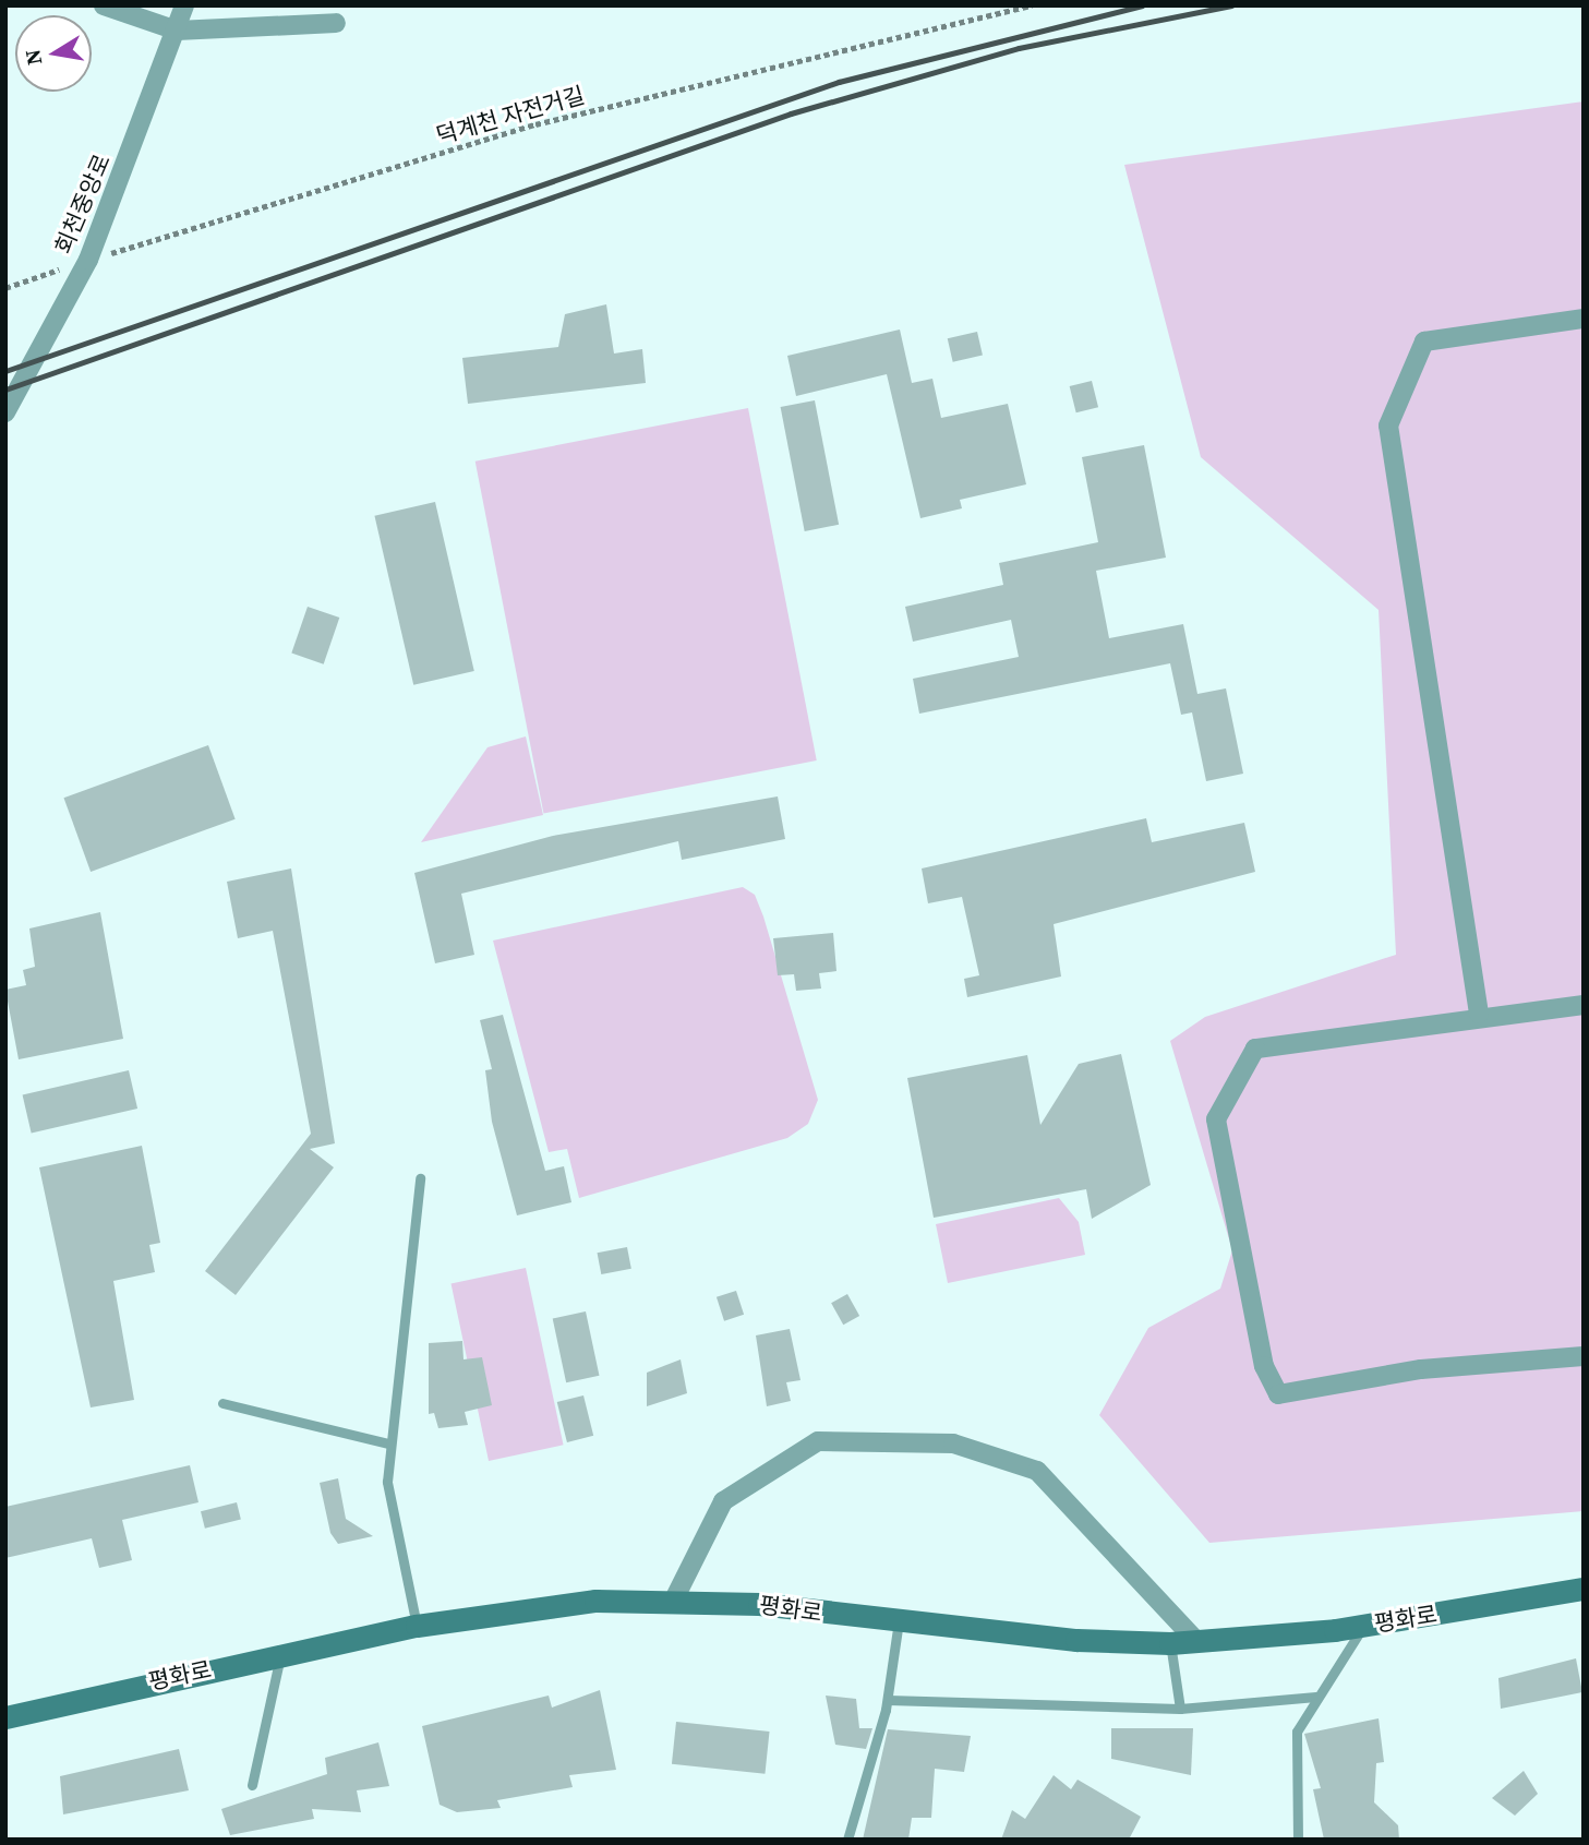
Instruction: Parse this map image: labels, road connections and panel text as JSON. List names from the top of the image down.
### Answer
{
  "streets": {
    "main road": ["평화로"],
    "street": ["회천중앙로"],
    "path": ["덕계천 자전거길"]
  },
  "crossings": [
    ["덕계천 자전거길", "회천중앙로"]
  ],
  "north": "left"
}
